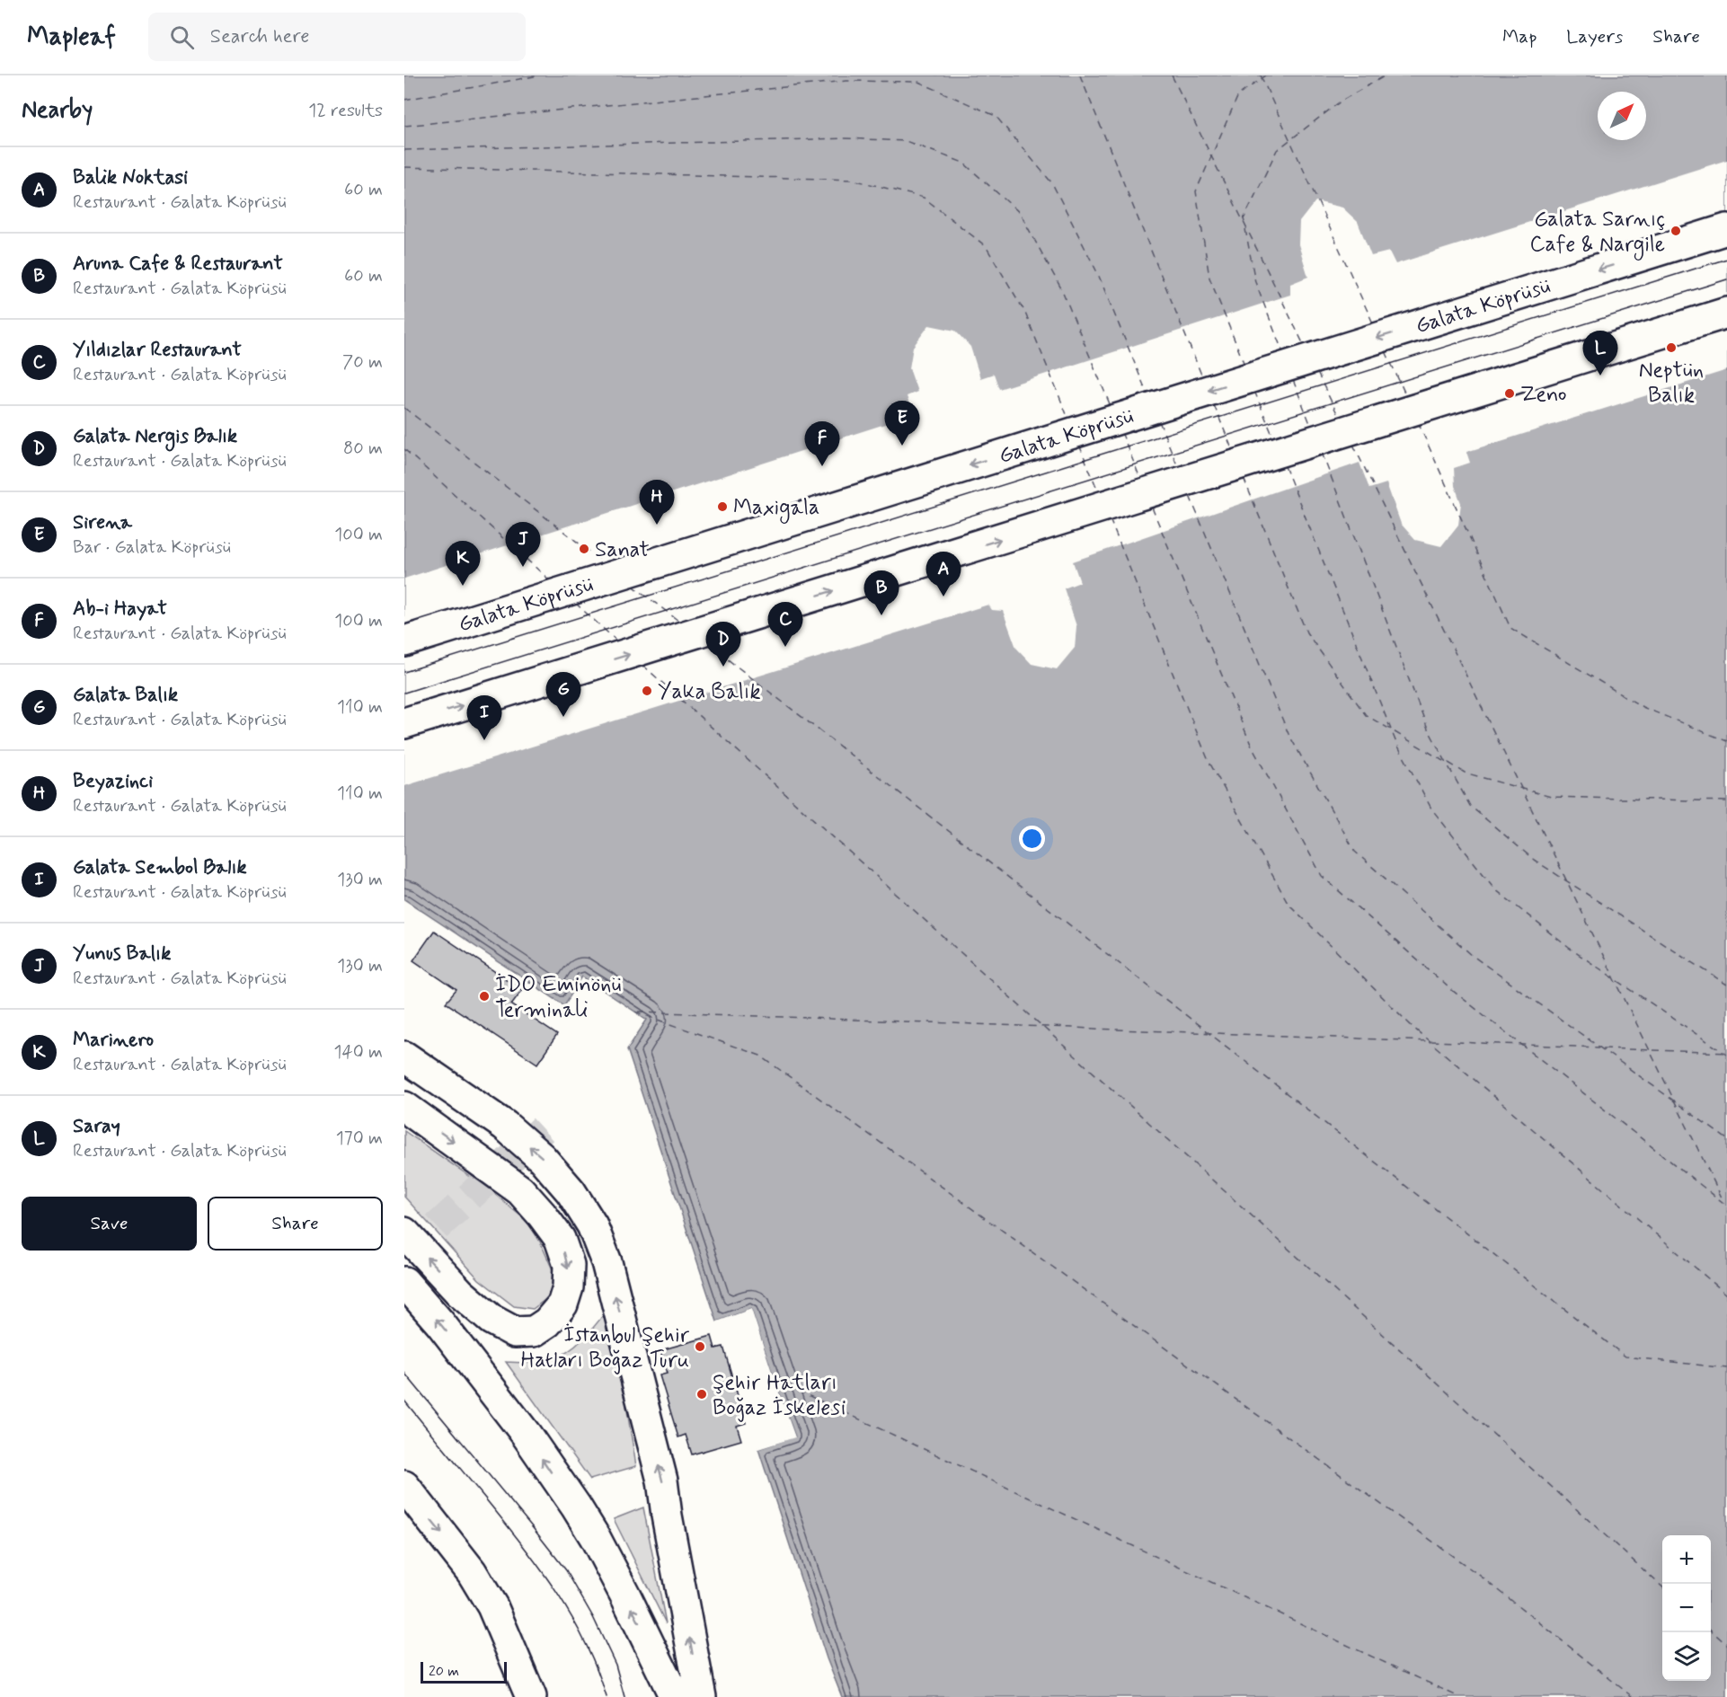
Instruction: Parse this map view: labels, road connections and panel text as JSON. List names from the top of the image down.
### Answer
{
  "streets": {
    "main road": ["Galata Köprüsü"]
  },
  "places": [
    "Galata Sarnıç Cafe & Nargile",
    "Neptün Balık",
    "Zeno",
    "Maxigala",
    "Sanat",
    "Yaka Balık",
    "İDO Eminönü Terminali",
    "İstanbul Şehir Hatları Boğaz Turu",
    "Şehir Hatları Boğaz İskelesi"
  ],
  "scale_bar": "20 m",
  "north": "top right",
  "page": {
    "header": "Mapleaf",
    "search": "Search here",
    "nav": ["Map", "Layers", "Share"],
    "heading": ["Nearby", "12 results"],
    "list": [
      {
        "mark": "A",
        "name": "Balik Noktasi",
        "note": "Restaurant · Galata Köprüsü",
        "value": "60 m"
      },
      {
        "mark": "B",
        "name": "Aruna Cafe & Restaurant",
        "note": "Restaurant · Galata Köprüsü",
        "value": "60 m"
      },
      {
        "mark": "C",
        "name": "Yıldızlar Restaurant",
        "note": "Restaurant · Galata Köprüsü",
        "value": "70 m"
      },
      {
        "mark": "D",
        "name": "Galata Nergis Balık",
        "note": "Restaurant · Galata Köprüsü",
        "value": "80 m"
      },
      {
        "mark": "E",
        "name": "Sirena",
        "note": "Bar · Galata Köprüsü",
        "value": "100 m"
      },
      {
        "mark": "F",
        "name": "Ab-i Hayat",
        "note": "Restaurant · Galata Köprüsü",
        "value": "100 m"
      },
      {
        "mark": "G",
        "name": "Galata Balık",
        "note": "Restaurant · Galata Köprüsü",
        "value": "110 m"
      },
      {
        "mark": "H",
        "name": "Beyazinci",
        "note": "Restaurant · Galata Köprüsü",
        "value": "110 m"
      },
      {
        "mark": "I",
        "name": "Galata Sembol Balık",
        "note": "Restaurant · Galata Köprüsü",
        "value": "130 m"
      },
      {
        "mark": "J",
        "name": "Yunus Balık",
        "note": "Restaurant · Galata Köprüsü",
        "value": "130 m"
      },
      {
        "mark": "K",
        "name": "Marinero",
        "note": "Restaurant · Galata Köprüsü",
        "value": "140 m"
      },
      {
        "mark": "L",
        "name": "Saray",
        "note": "Restaurant · Galata Köprüsü",
        "value": "170 m"
      }
    ],
    "pins": [
      "L",
      "E",
      "F",
      "H",
      "J",
      "K",
      "A",
      "B",
      "C",
      "D",
      "G",
      "I"
    ],
    "buttons": ["Save", "Share"],
    "map_buttons": ["+", "−"],
    "scale": "20 m"
  }
}
